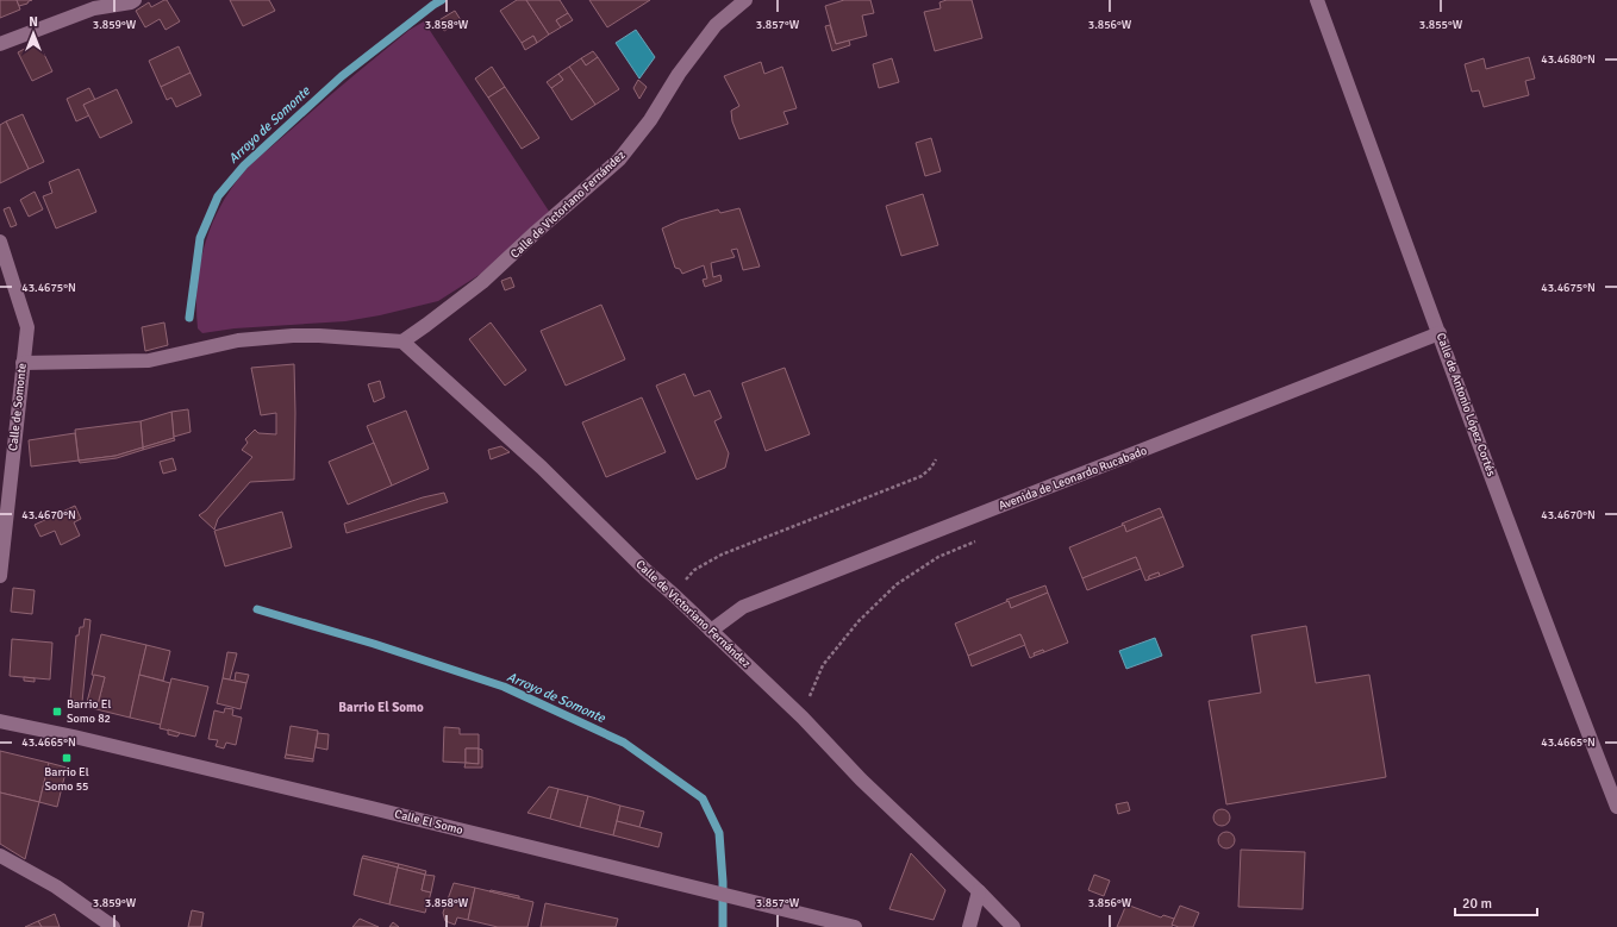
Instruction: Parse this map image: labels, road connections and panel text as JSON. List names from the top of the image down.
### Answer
{
  "streets": {
    "street": [
      "Calle de Victoriano Fernández",
      "Calle de Antonio López Cortés",
      "Calle de Somonte",
      "Avenida de Leonardo Rucabado",
      "Calle El Somo"
    ]
  },
  "crossings": [
    ["Calle de Victoriano Fernández", "Avenida de Leonardo Rucabado"],
    ["Calle de Antonio López Cortés", "Avenida de Leonardo Rucabado"]
  ],
  "districts": ["Barrio El Somo"],
  "water": ["Arroyo de Somonte"],
  "places": {
    "transit": ["Barrio El Somo 82", "Barrio El Somo 55"]
  },
  "scale_bar": "20 m",
  "north": "top",
  "coordinates": [
    "3.859°W",
    "3.858°W",
    "3.857°W",
    "3.856°W",
    "3.855°W",
    "43.4680°N",
    "43.4675°N",
    "43.4670°N",
    "43.4665°N"
  ]
}
